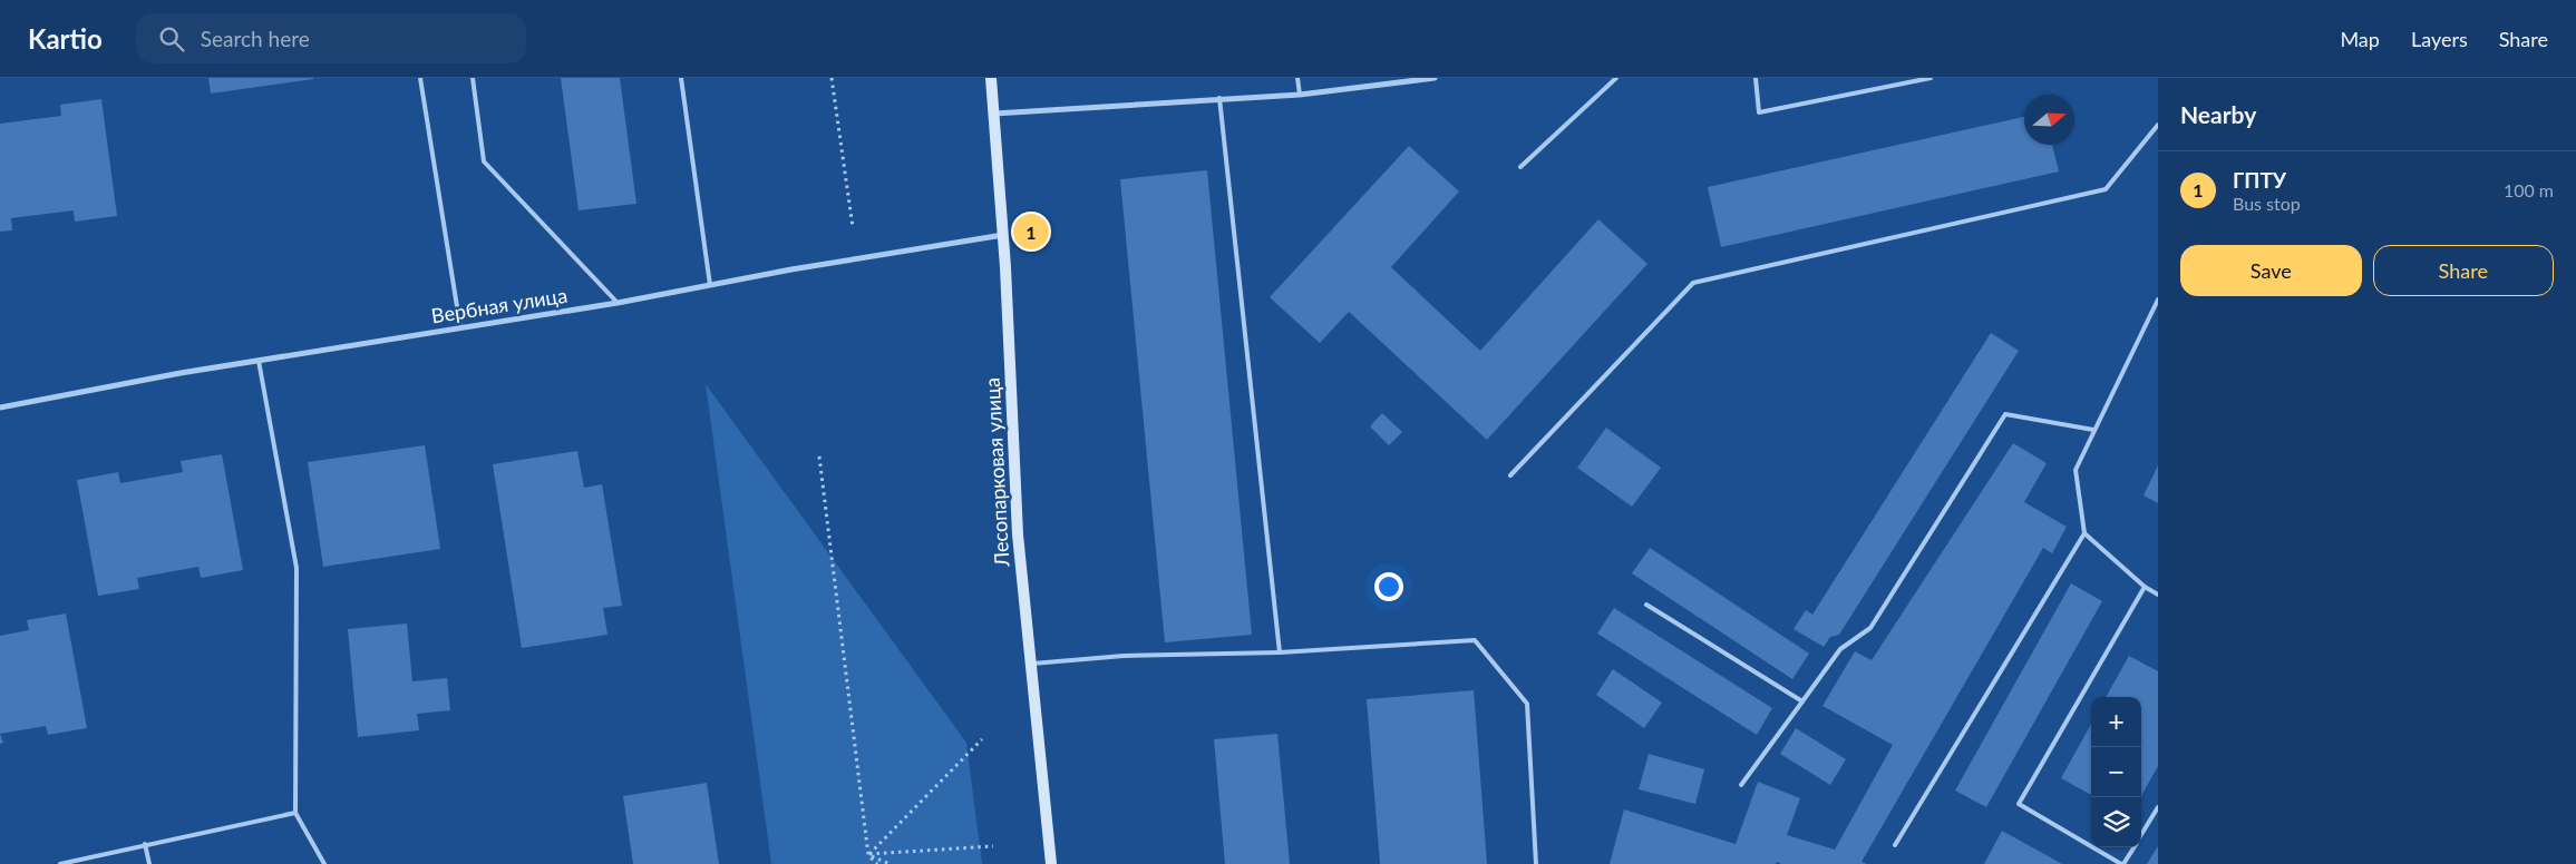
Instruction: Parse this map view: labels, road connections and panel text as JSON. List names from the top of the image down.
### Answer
{
  "streets": {
    "main road": ["Лесопарковая улица"],
    "street": ["Вербная улица"]
  },
  "crossings": [
    ["Вербная улица", "Лесопарковая улица"]
  ],
  "north": "right",
  "page": {
    "header": "Kartio",
    "search": "Search here",
    "nav": ["Map", "Layers", "Share"],
    "heading": "Nearby",
    "list": [
      {
        "mark": "1",
        "name": "ГПТУ",
        "note": "Bus stop",
        "value": "100 m"
      }
    ],
    "pins": "1",
    "buttons": ["Save", "Share"],
    "map_buttons": ["+", "−"]
  }
}
